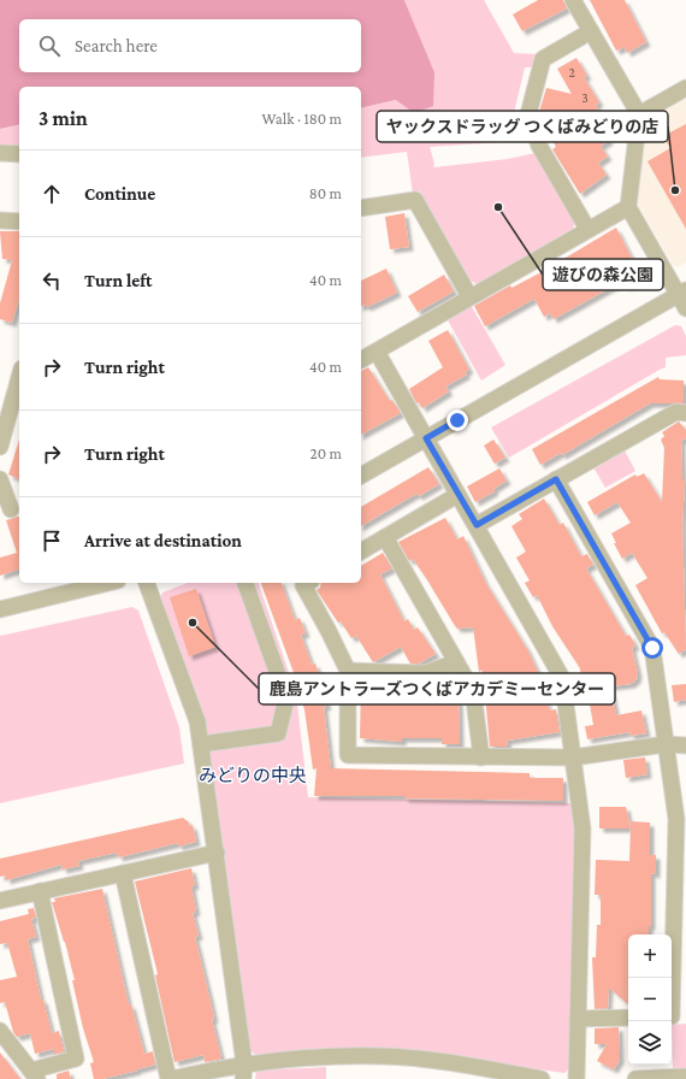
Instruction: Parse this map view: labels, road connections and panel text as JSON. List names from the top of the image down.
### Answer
{
  "districts": ["みどりの中央"],
  "places": ["ヤックスドラッグ つくばみどりの店", "遊びの森公園", "鹿島アントラーズつくばアカデミーセンター"],
  "house_numbers": ["2", "3"],
  "page": {
    "search": "Search here",
    "heading": ["3 min", "Walk · 180 m"],
    "list": [
      ["Continue", "80 m"],
      ["Turn left", "40 m"],
      ["Turn right", "40 m"],
      ["Turn right", "20 m"],
      "Arrive at destination"
    ],
    "map_buttons": ["+", "−"]
  }
}
